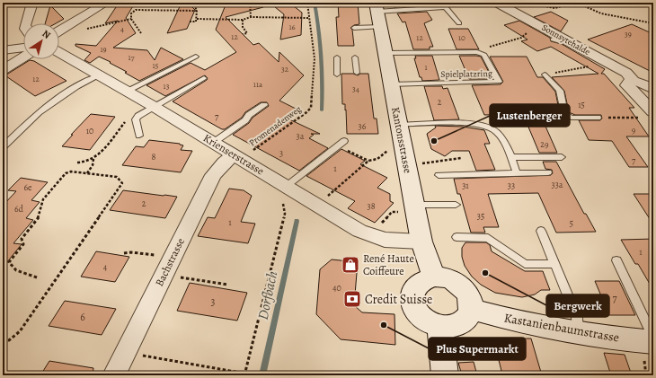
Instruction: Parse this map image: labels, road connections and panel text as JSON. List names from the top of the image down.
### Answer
{
  "streets": {
    "main road": ["Kantonsstrasse", "Kastanienbaumstrasse"],
    "street": ["Sonnsytehalde", "Krienserstrasse", "Bachstrasse"],
    "lane": ["Spielplatzring"],
    "path": ["Promenadenweg"]
  },
  "crossings": [
    ["Spielplatzring", "Kantonsstrasse"],
    ["Promenadenweg", "Krienserstrasse"],
    ["Promenadenweg", "Bachstrasse"],
    ["Kantonsstrasse", "Krienserstrasse"],
    ["Kantonsstrasse", "Kastanienbaumstrasse"],
    ["Krienserstrasse", "Bachstrasse"]
  ],
  "water": ["Dorfbach"],
  "places": {
    "other": ["Lustenberger", "Bergwerk", "Plus Supermarkt"],
    "shop": ["René Haute Coiffeure"],
    "bank": ["Credit Suisse"]
  },
  "house_numbers": [
    "16",
    "4",
    "39",
    "12",
    "12",
    "10",
    "19",
    "17",
    "15",
    "1",
    "32",
    "12",
    "11a",
    "13",
    "34",
    "2",
    "15",
    "7",
    "36",
    "9",
    "10",
    "3a",
    "29",
    "3",
    "8",
    "7",
    "1",
    "33a",
    "31",
    "33",
    "6e",
    "2",
    "38",
    "6d",
    "35",
    "1",
    "5",
    "1",
    "4",
    "40",
    "7",
    "3",
    "6"
  ],
  "north": "top right"
}
